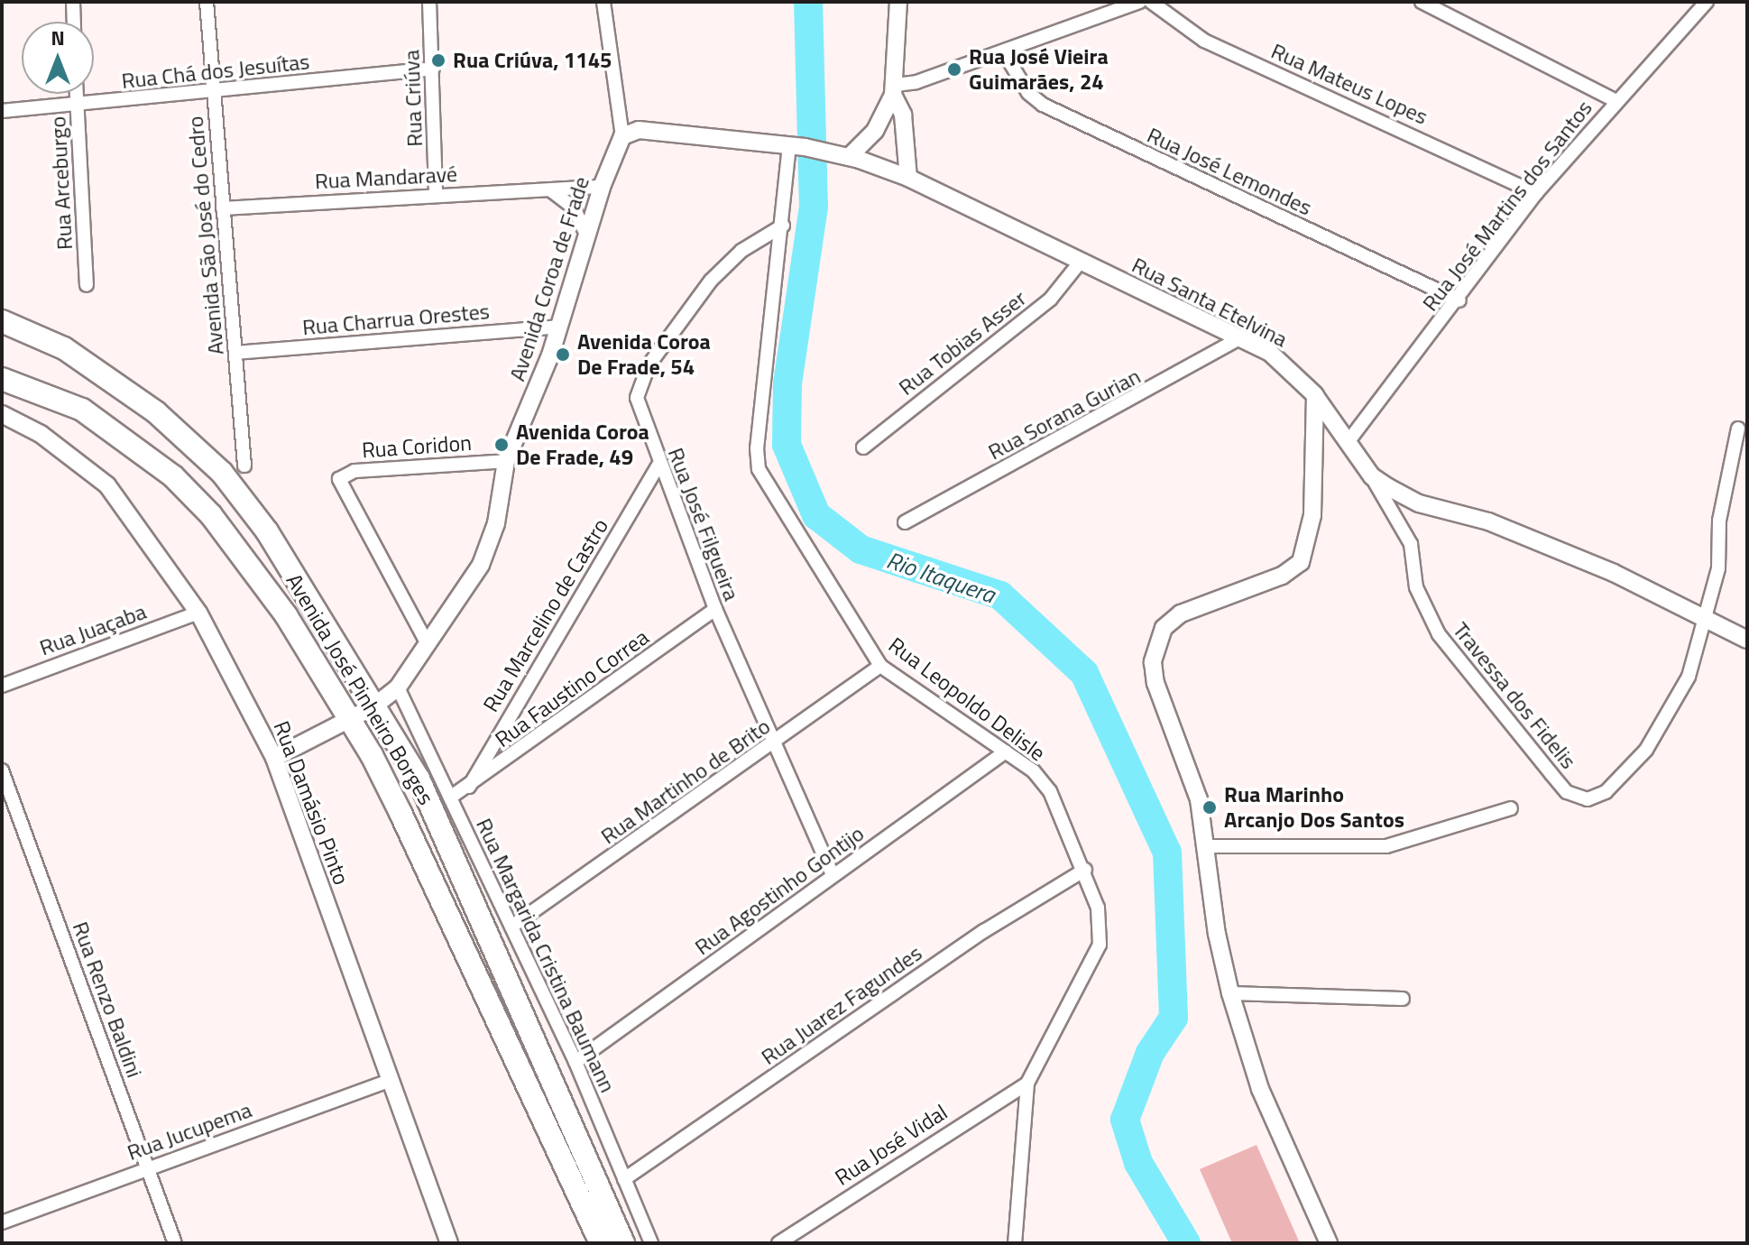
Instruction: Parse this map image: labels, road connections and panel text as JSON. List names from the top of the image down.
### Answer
{
  "streets": {
    "main road": ["Avenida José Pinheiro Borges"],
    "street": [
      "Rua Chá dos Jesuítas",
      "Rua Mateus Lopes",
      "Rua Criúva",
      "Rua José Lemondes",
      "Rua Mandaravé",
      "Rua Arceburgo",
      "Rua José Martins dos Santos",
      "Avenida São José do Cedro",
      "Avenida Coroa de Frade",
      "Rua Santa Etelvina",
      "Rua Charrua Orestes",
      "Rua Tobias Asser",
      "Rua Sorana Gurian",
      "Rua Coridon",
      "Rua José Filgueira",
      "Rua Marcelino de Castro",
      "Rua Juaçaba",
      "Rua Faustino Correa",
      "Travessa dos Fidelis",
      "Rua Leopoldo Delisle",
      "Rua Martinho de Brito",
      "Rua Damásio Pinto",
      "Rua Agostinho Gontijo",
      "Rua Margarida Cristina Baumann",
      "Rua Renzo Baldini",
      "Rua Juarez Fagundes",
      "Rua Jucupema",
      "Rua José Vidal"
    ]
  },
  "crossings": [
    ["Rua Chá dos Jesuítas", "Rua Criúva"],
    ["Rua Chá dos Jesuítas", "Rua Arceburgo"],
    ["Rua Chá dos Jesuítas", "Avenida São José do Cedro"],
    ["Rua Mateus Lopes", "Rua José Martins dos Santos"],
    ["Rua Criúva", "Rua Mandaravé"],
    ["Rua José Lemondes", "Rua José Martins dos Santos"],
    ["Rua Mandaravé", "Avenida São José do Cedro"],
    ["Rua Mandaravé", "Avenida Coroa de Frade"],
    ["Rua José Martins dos Santos", "Rua Santa Etelvina"],
    ["Avenida São José do Cedro", "Rua Charrua Orestes"],
    ["Avenida Coroa de Frade", "Rua Charrua Orestes"],
    ["Avenida Coroa de Frade", "Rua Coridon"],
    ["Avenida Coroa de Frade", "Avenida José Pinheiro Borges"],
    ["Avenida Coroa de Frade", "Rua Damásio Pinto"],
    ["Avenida Coroa de Frade", "Rua Margarida Cristina Baumann"],
    ["Rua Santa Etelvina", "Rua Tobias Asser"],
    ["Rua Santa Etelvina", "Rua Sorana Gurian"],
    ["Rua Santa Etelvina", "Travessa dos Fidelis"],
    ["Rua José Filgueira", "Rua Marcelino de Castro"],
    ["Rua José Filgueira", "Rua Faustino Correa"],
    ["Rua José Filgueira", "Rua Leopoldo Delisle"],
    ["Rua José Filgueira", "Rua Martinho de Brito"],
    ["Rua José Filgueira", "Rua Agostinho Gontijo"],
    ["Rua Marcelino de Castro", "Rua Faustino Correa"],
    ["Rua Juaçaba", "Rua Damásio Pinto"],
    ["Rua Faustino Correa", "Rua Margarida Cristina Baumann"],
    ["Rua Leopoldo Delisle", "Rua Martinho de Brito"],
    ["Rua Leopoldo Delisle", "Rua Agostinho Gontijo"],
    ["Rua Leopoldo Delisle", "Rua Juarez Fagundes"],
    ["Rua Leopoldo Delisle", "Rua José Vidal"],
    ["Rua Martinho de Brito", "Rua Margarida Cristina Baumann"],
    ["Rua Damásio Pinto", "Rua Jucupema"],
    ["Rua Agostinho Gontijo", "Rua Margarida Cristina Baumann"],
    ["Rua Margarida Cristina Baumann", "Rua Juarez Fagundes"],
    ["Rua Renzo Baldini", "Rua Jucupema"]
  ],
  "water": ["Rio Itaquera"],
  "places": [
    "Rua Criúva, 1145",
    "Rua José Vieira Guimarães, 24",
    "Avenida Coroa De Frade, 54",
    "Avenida Coroa De Frade, 49",
    "Rua Marinho Arcanjo Dos Santos"
  ],
  "north": "top"
}
